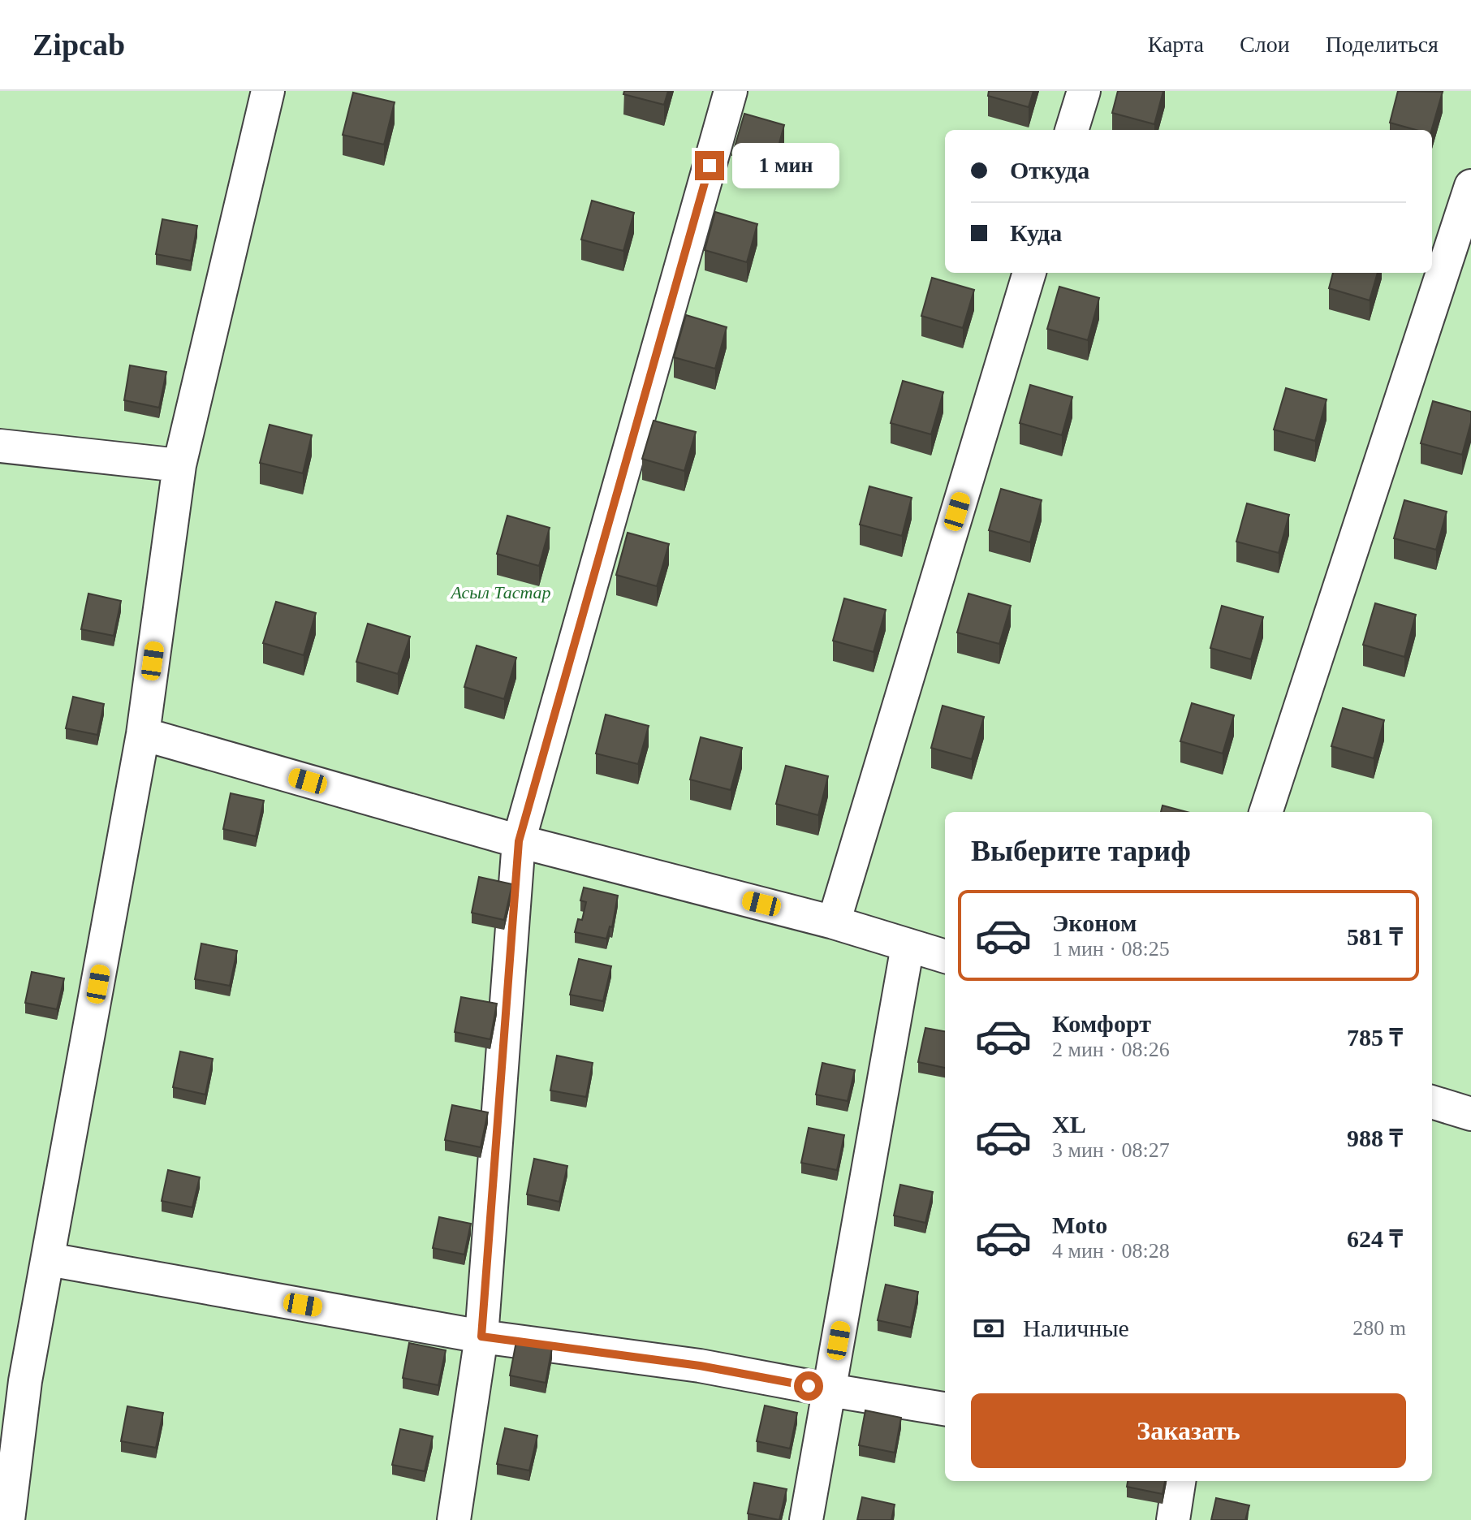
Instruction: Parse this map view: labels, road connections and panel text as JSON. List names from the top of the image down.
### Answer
{
  "parks": ["Асыл Тастар"],
  "page": {
    "header": "Zipcab",
    "nav": ["Карта", "Слои", "Поделиться"],
    "banner": ["Откуда", "Куда"],
    "bubble": "1 мин",
    "heading": "Выберите тариф",
    "list": [
      {
        "name": "Эконом",
        "note": "1 мин · 08:25",
        "value": "581 ₸"
      },
      {
        "name": "Комфорт",
        "note": "2 мин · 08:26",
        "value": "785 ₸"
      },
      {
        "name": "XL",
        "note": "3 мин · 08:27",
        "value": "988 ₸"
      },
      {
        "name": "Moto",
        "note": "4 мин · 08:28",
        "value": "624 ₸"
      }
    ],
    "pay": ["Наличные", "280 m"],
    "buttons": "Заказать"
  }
}
